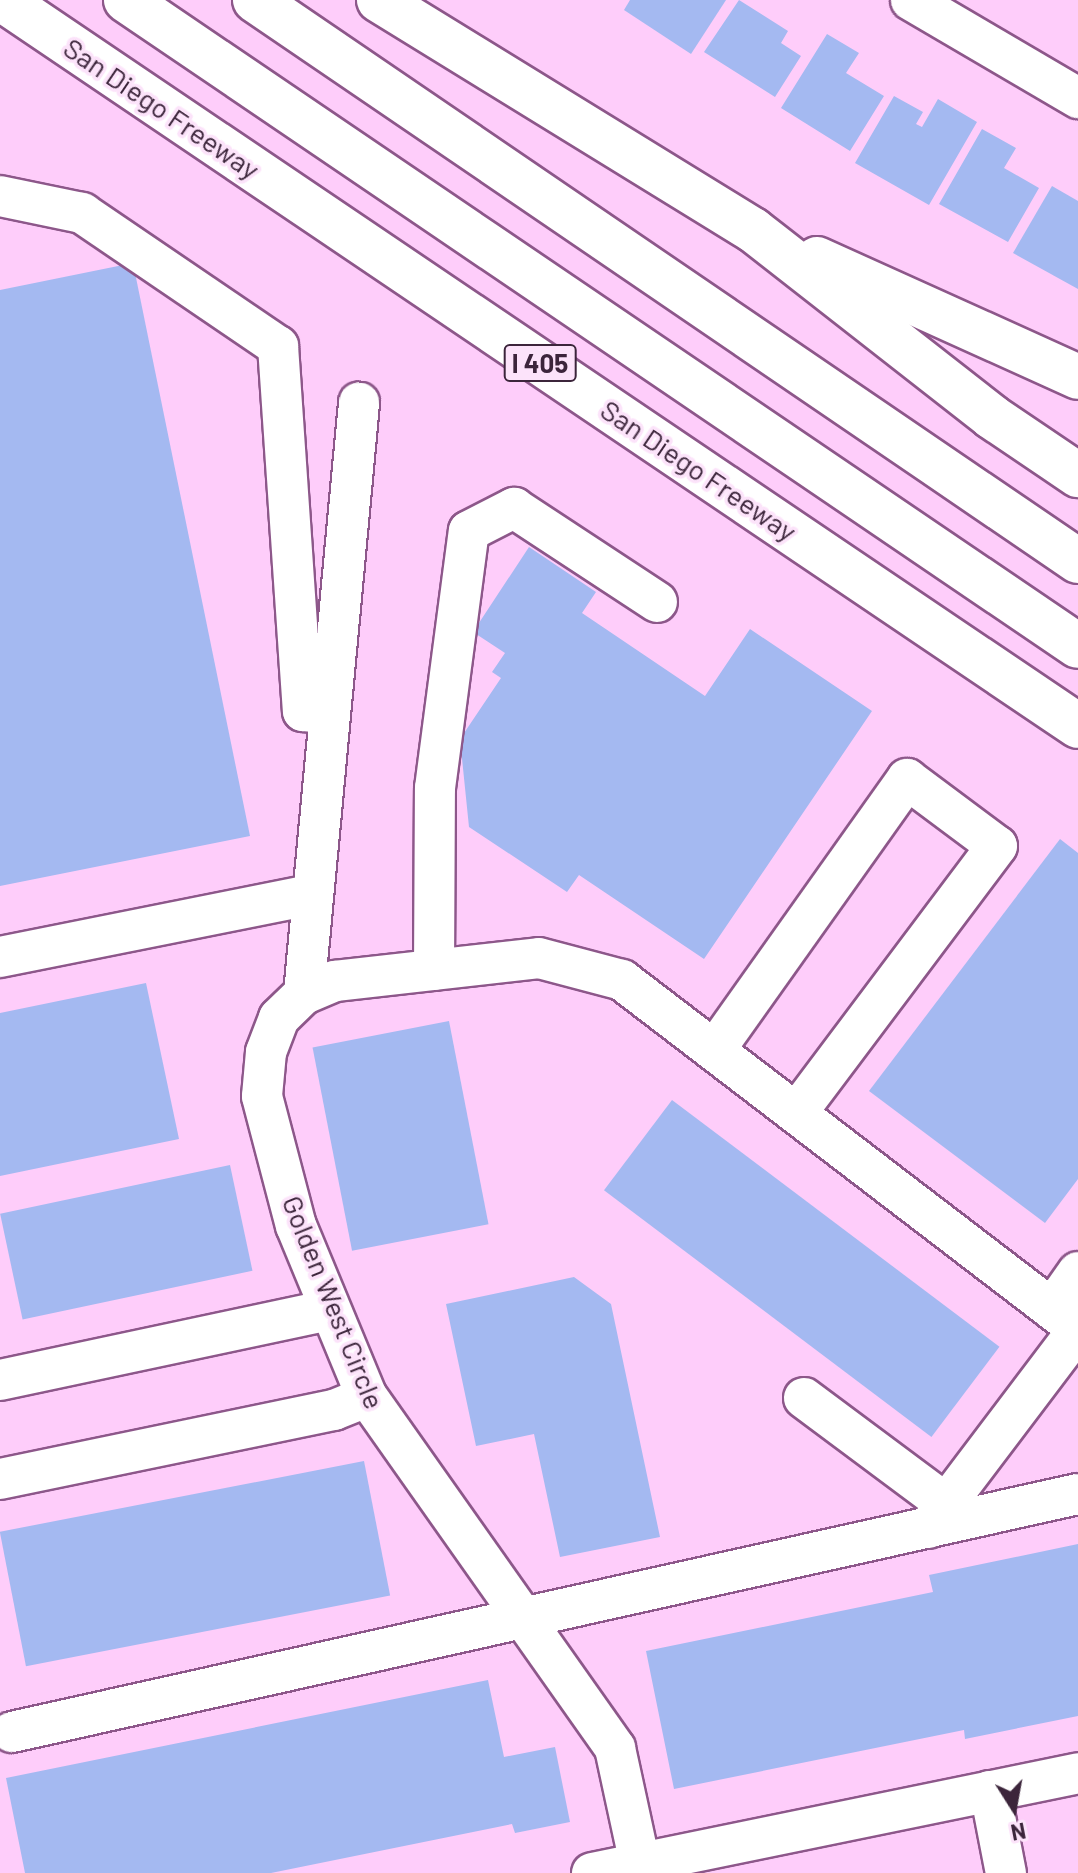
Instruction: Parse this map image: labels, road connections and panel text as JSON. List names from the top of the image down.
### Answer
{
  "streets": {
    "highway": ["San Diego Freeway", "I 405"],
    "street": ["Golden West Circle"]
  },
  "north": "bottom"
}
